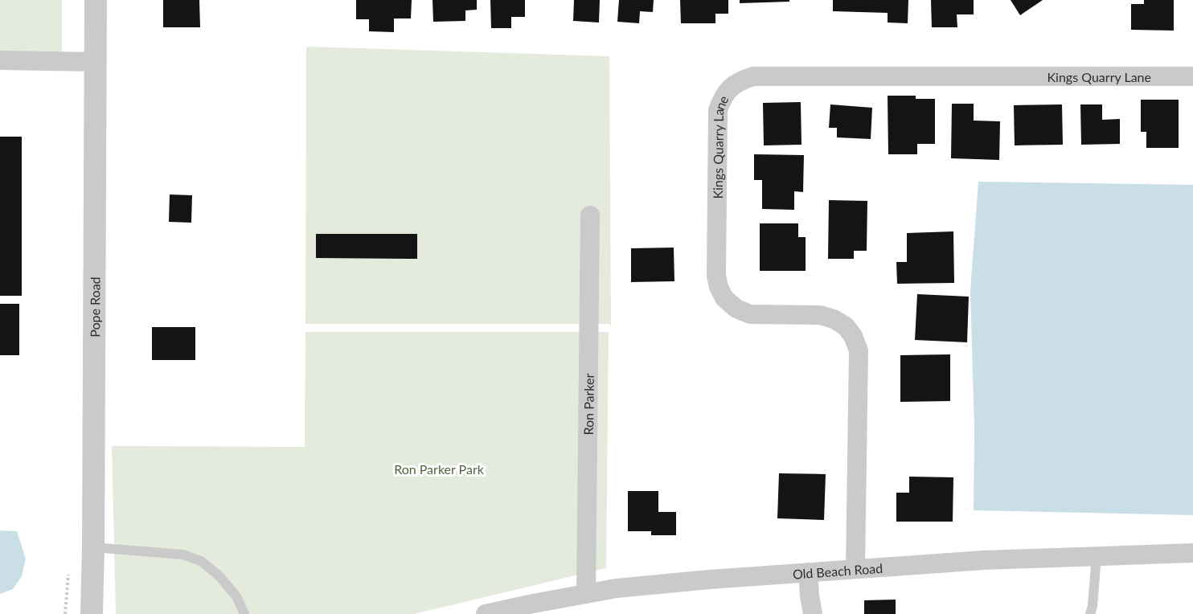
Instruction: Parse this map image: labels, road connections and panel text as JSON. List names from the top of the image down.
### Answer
{
  "streets": {
    "street": [
      "Kings Quarry Lane",
      "Pope Road",
      "Ron Parker",
      "Old Beach Road"
    ]
  },
  "crossings": [
    ["Kings Quarry Lane", "Old Beach Road"],
    ["Ron Parker", "Old Beach Road"]
  ],
  "parks": ["Ron Parker Park"]
}
